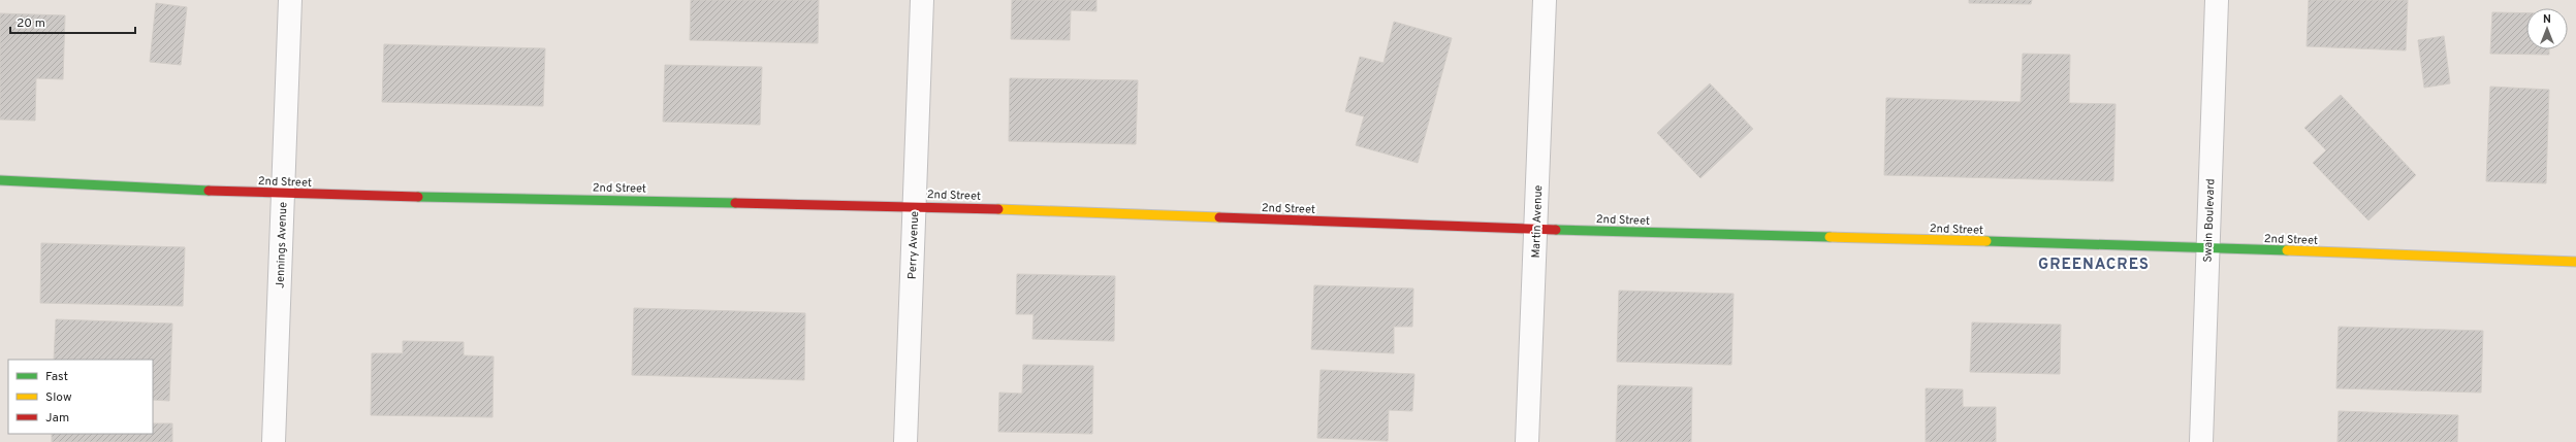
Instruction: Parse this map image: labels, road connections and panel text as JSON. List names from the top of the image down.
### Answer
{
  "streets": {
    "street": [
      "2nd Street",
      "Swain Boulevard",
      "Martin Avenue",
      "Jennings Avenue",
      "Perry Avenue"
    ]
  },
  "crossings": [
    ["2nd Street", "Swain Boulevard"],
    ["2nd Street", "Martin Avenue"],
    ["2nd Street", "Jennings Avenue"],
    ["2nd Street", "Perry Avenue"]
  ],
  "districts": ["GREENACRES"],
  "legend": ["Fast", "Slow", "Jam"],
  "scale_bar": "20 m",
  "north": "top"
}
